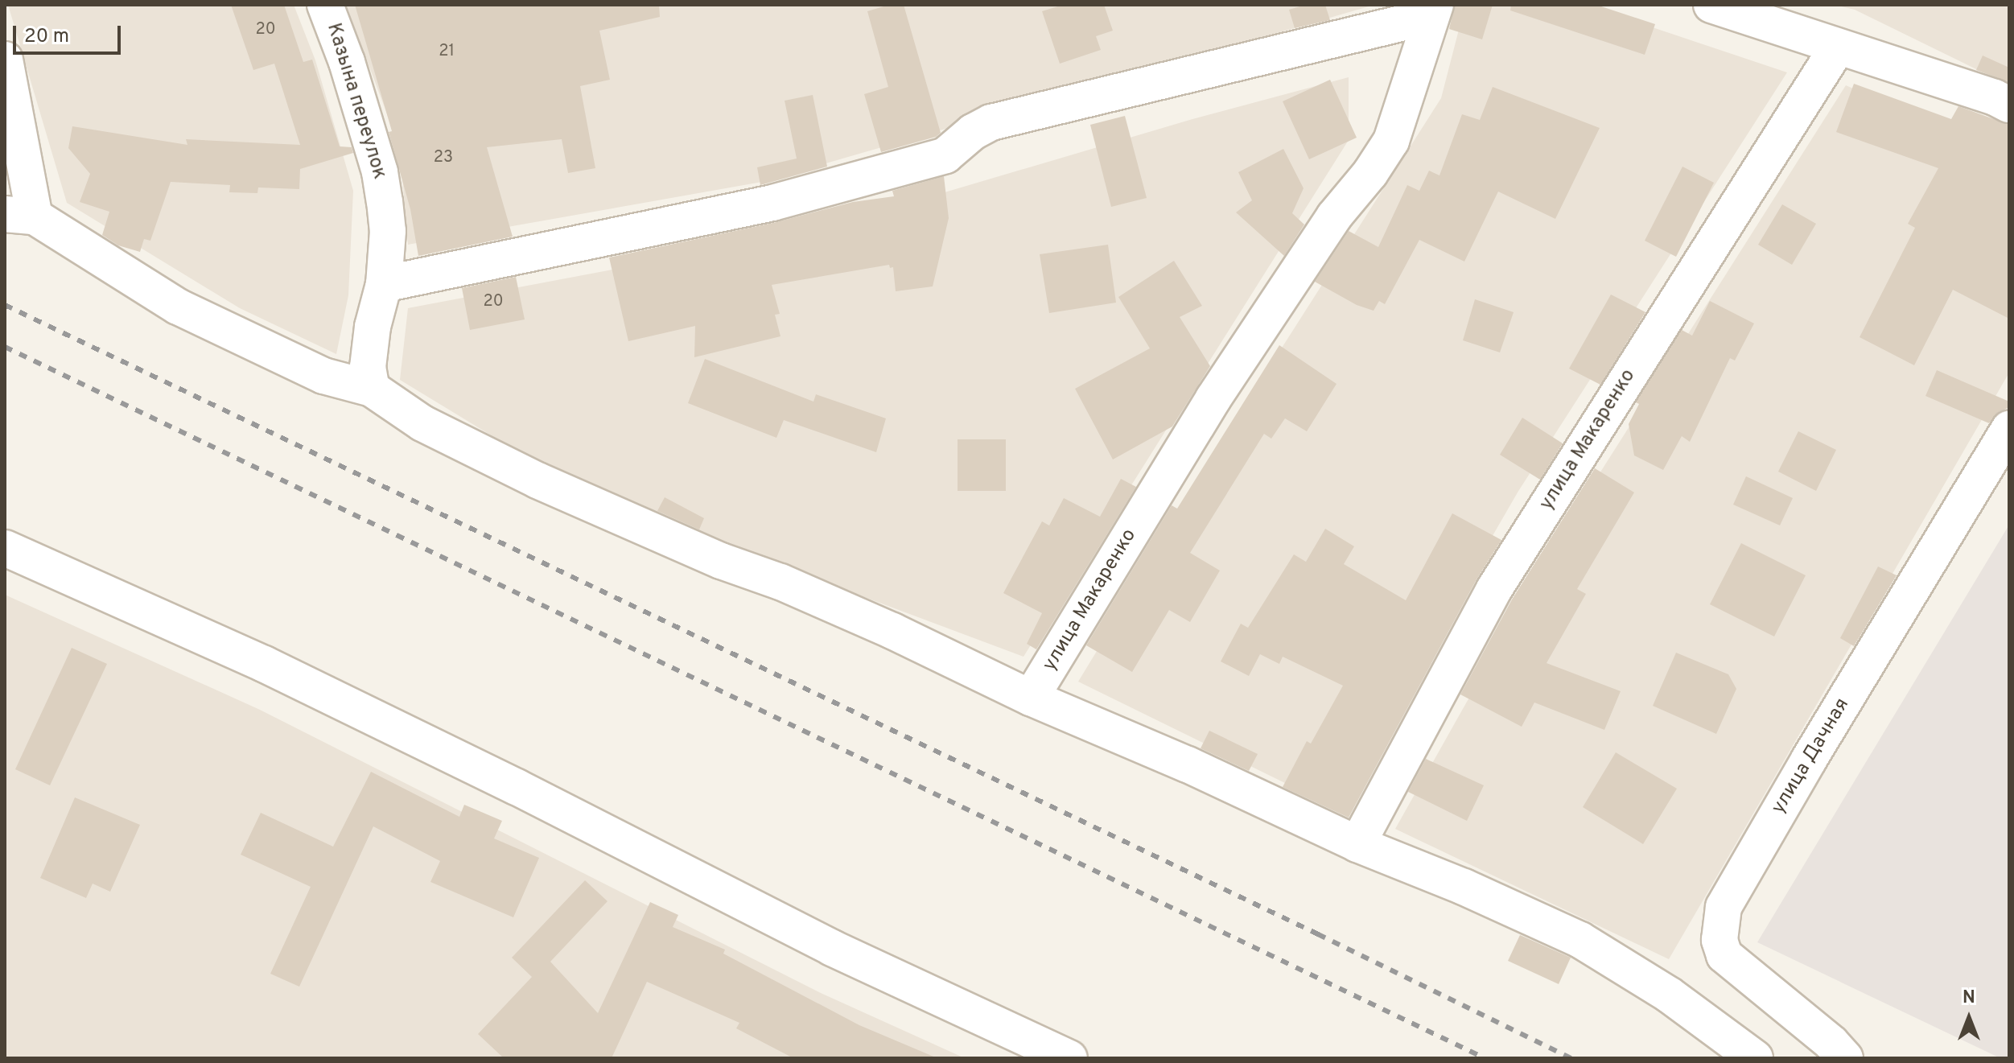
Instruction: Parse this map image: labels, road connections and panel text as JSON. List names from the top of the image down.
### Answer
{
  "streets": {
    "street": ["Казына переулок", "улица Макаренко", "улица Дачная"]
  },
  "house_numbers": [
    "20",
    "21",
    "23",
    "20"
  ],
  "scale_bar": "20 m",
  "north": "top"
}
